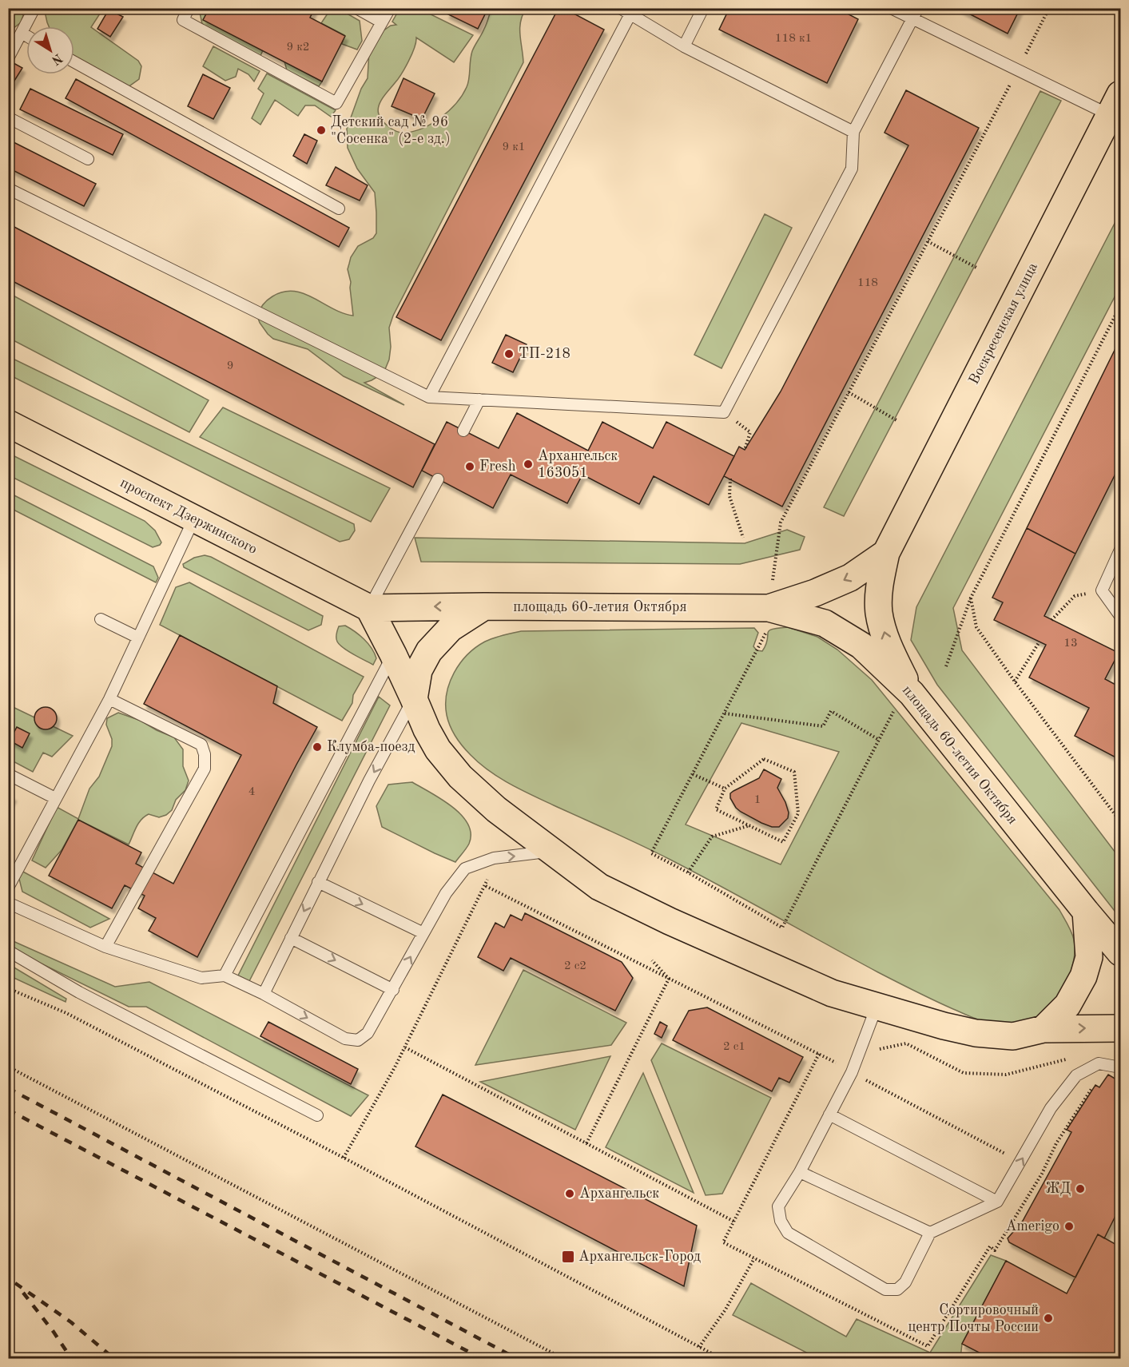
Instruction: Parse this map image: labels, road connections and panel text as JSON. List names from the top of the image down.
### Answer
{
  "streets": {
    "main road": ["Воскресенская улица", "проспект Дзержинского", "площадь 60-летия Октября"]
  },
  "crossings": [
    ["Воскресенская улица", "площадь 60-летия Октября"],
    ["проспект Дзержинского", "площадь 60-летия Октября"]
  ],
  "places": {
    "other": [
      "Детский сад № 96 \"Сосенка\" (2-е зд.)",
      "ТП-218",
      "Архангельск 163051",
      "Fresh",
      "Клумба-поезд",
      "ЖД",
      "Архангельск",
      "Amerigo",
      "Сортировочный центр Почты России"
    ],
    "transit": ["Архангельск-Город"]
  },
  "house_numbers": [
    "118 к1",
    "9 к2",
    "9 к1",
    "118",
    "9",
    "13",
    "4",
    "1",
    "2 с2",
    "2 с1"
  ],
  "north": "bottom right"
}
